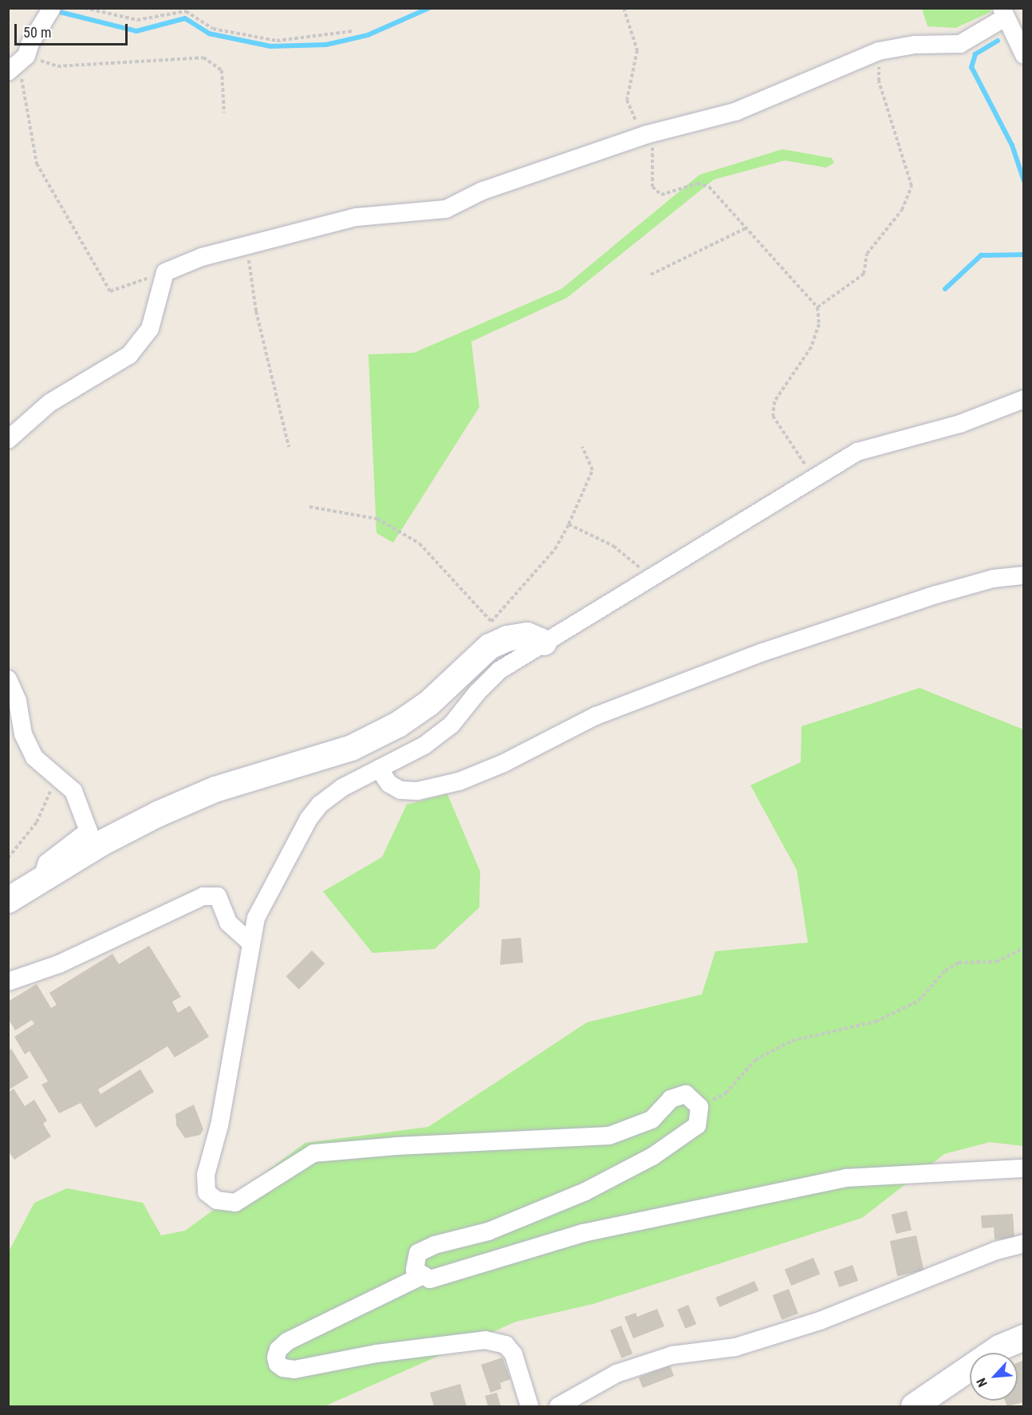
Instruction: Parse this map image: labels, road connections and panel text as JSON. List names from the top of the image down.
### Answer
{
  "scale_bar": "50 m",
  "north": "bottom left"
}
